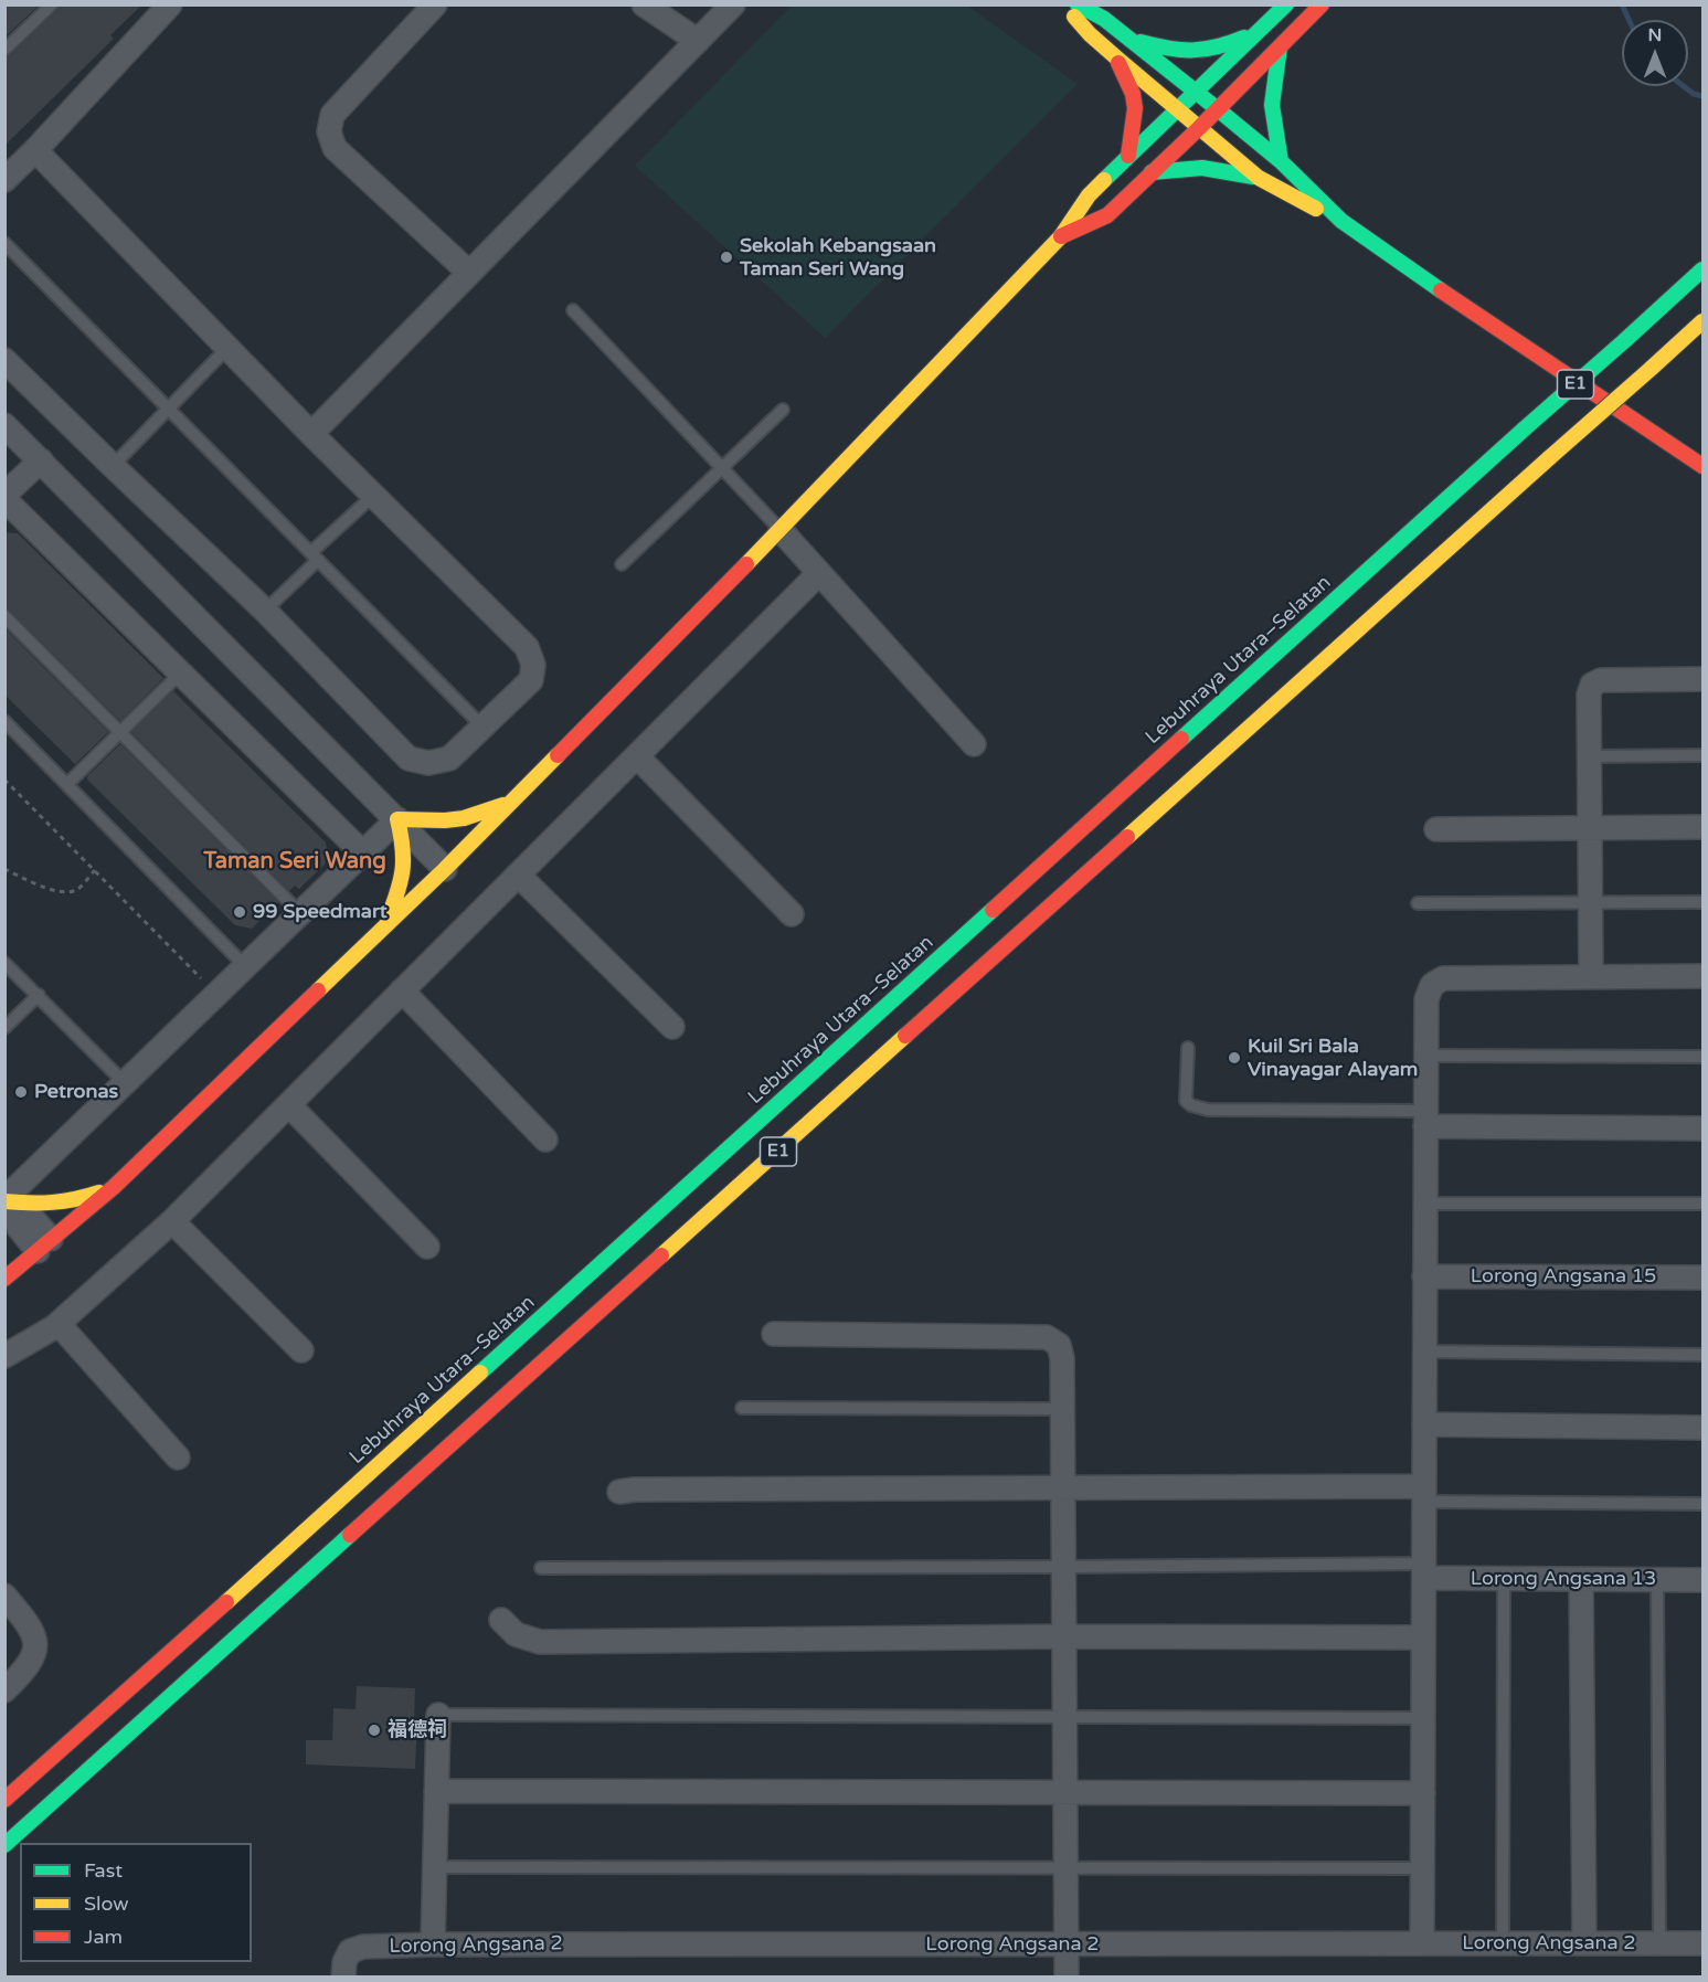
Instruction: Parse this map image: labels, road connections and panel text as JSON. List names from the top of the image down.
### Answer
{
  "streets": {
    "main road": ["E1", "Lebuhraya Utara–Selatan"],
    "street": ["Lorong Angsana 15", "Lorong Angsana 13", "Lorong Angsana 2"]
  },
  "districts": ["Taman Seri Wang"],
  "places": [
    "Sekolah Kebangsaan Taman Seri Wang",
    "99 Speedmart",
    "Kuil Sri Bala Vinayagar Alayam",
    "Petronas",
    "福德祠"
  ],
  "legend": ["Fast", "Slow", "Jam"],
  "north": "top"
}
